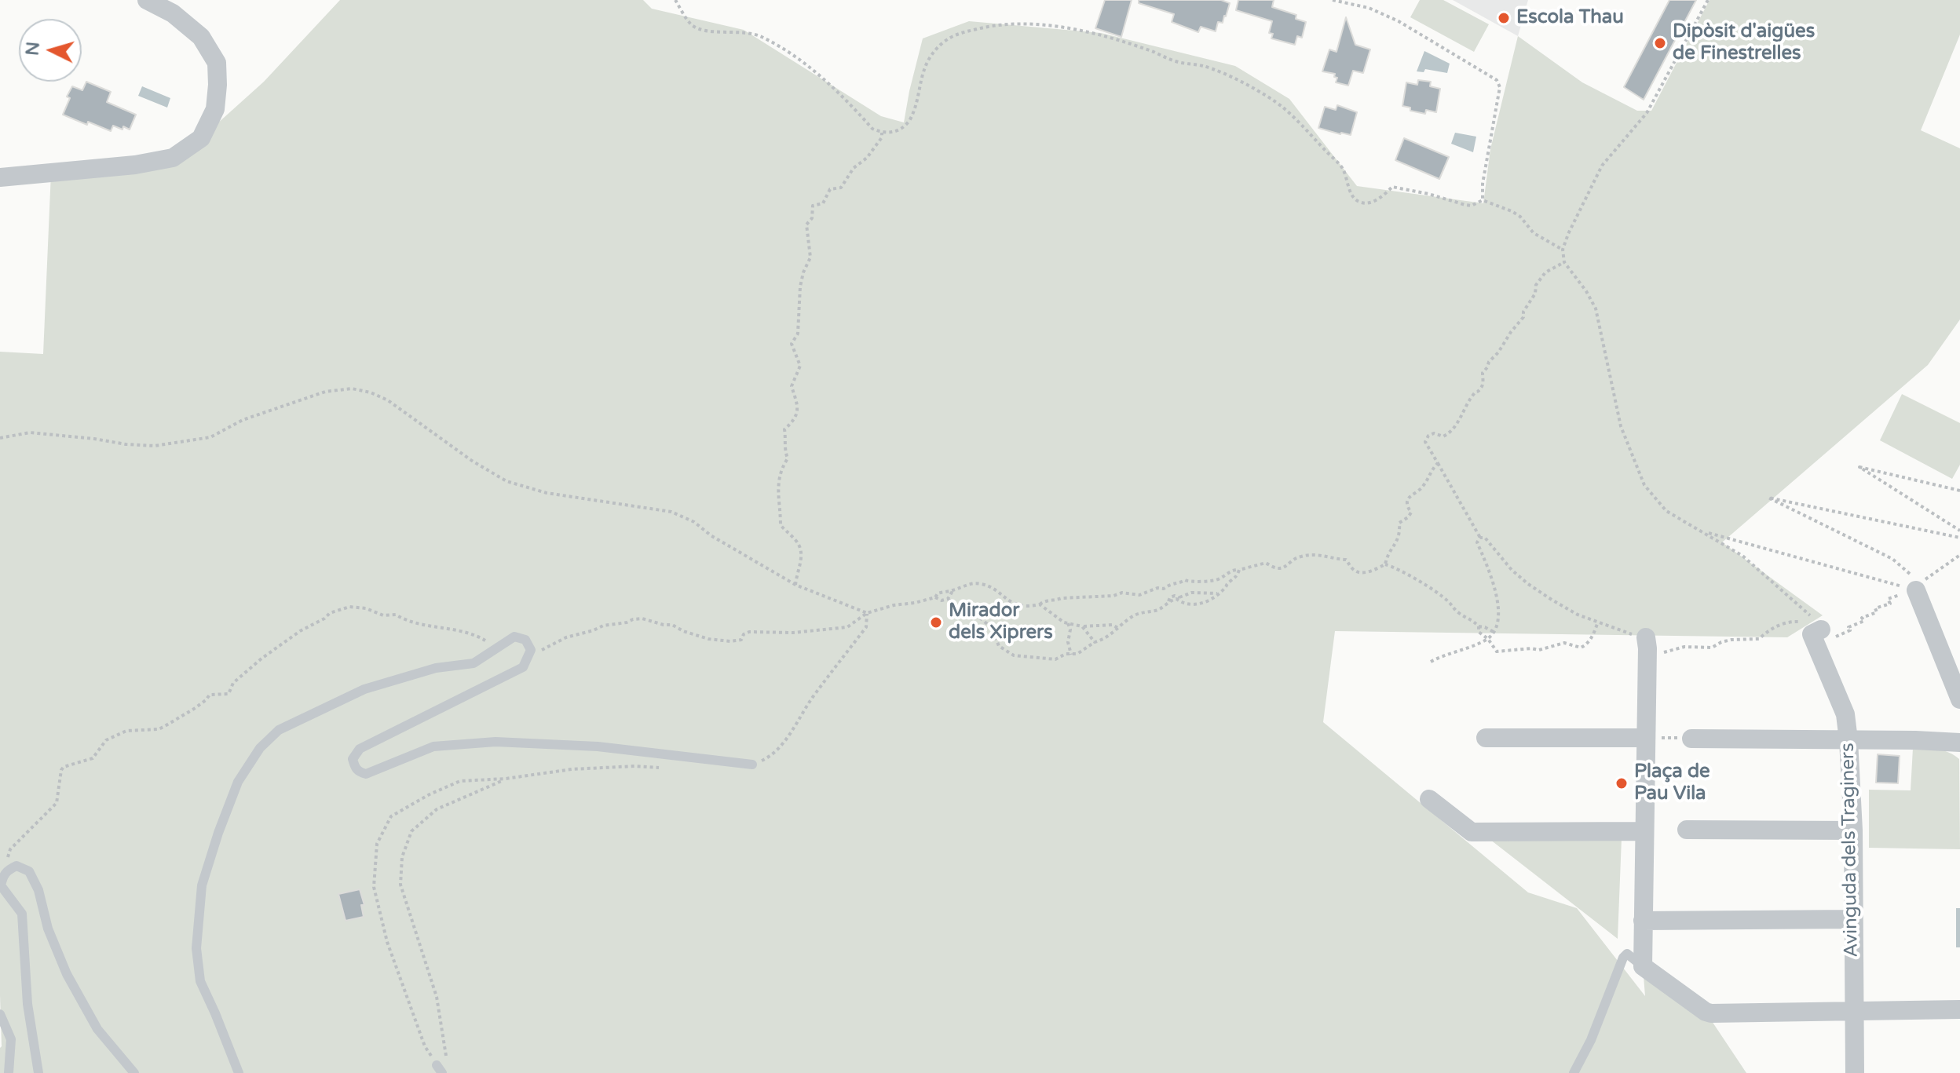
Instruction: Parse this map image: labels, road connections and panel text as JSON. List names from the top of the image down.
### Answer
{
  "streets": {
    "street": ["Avinguda dels Traginers"]
  },
  "places": [
    "Escola Thau",
    "Dipòsit d'aigües de Finestrelles",
    "Mirador dels Xiprers",
    "Plaça de Pau Vila"
  ],
  "north": "left"
}
